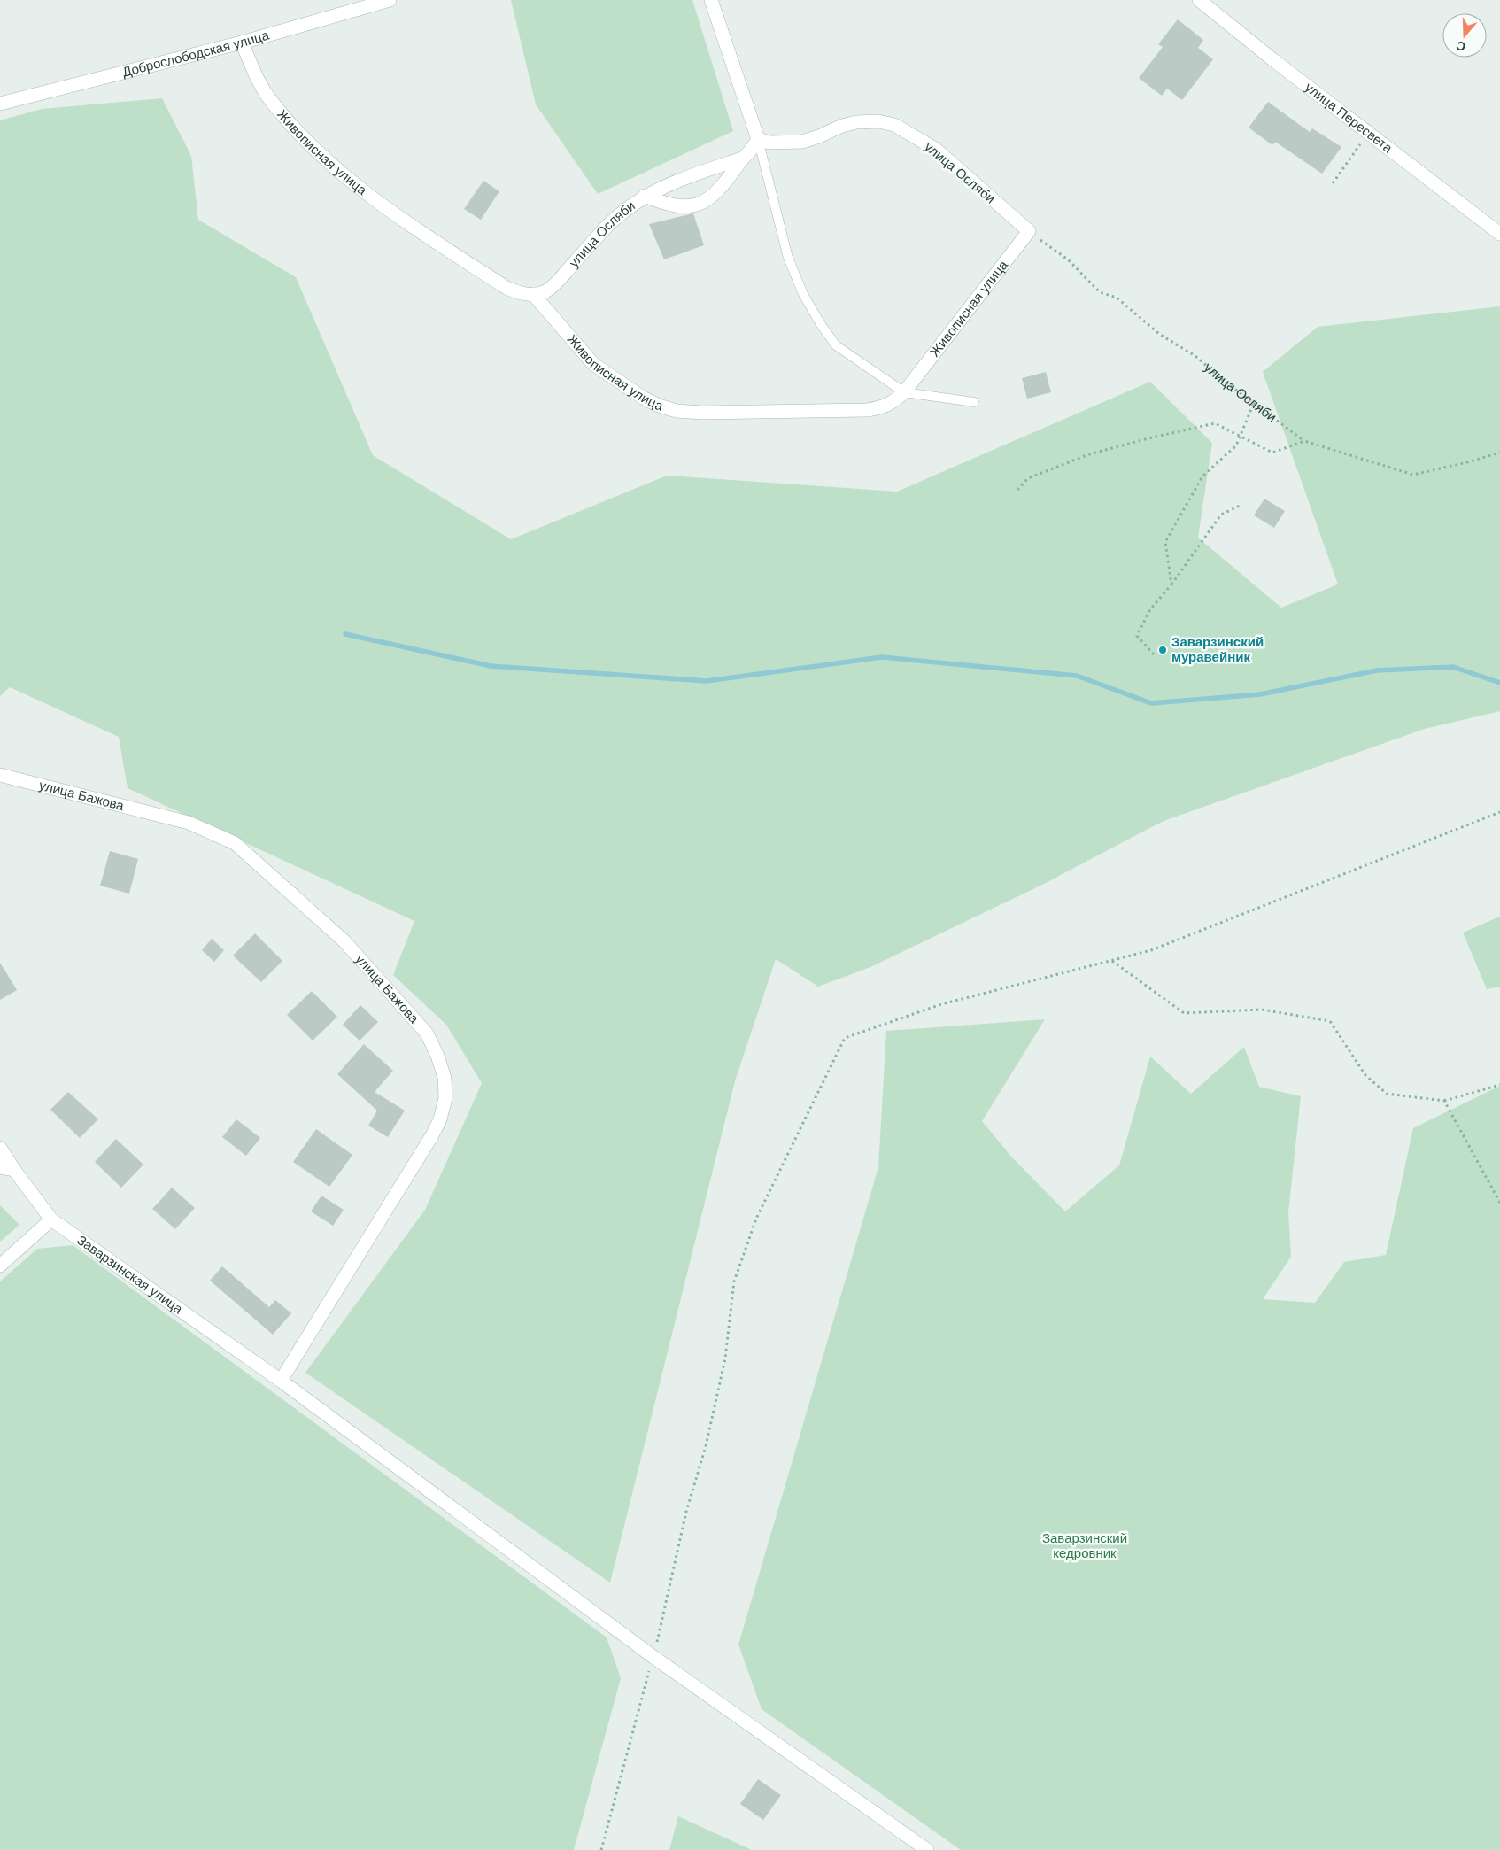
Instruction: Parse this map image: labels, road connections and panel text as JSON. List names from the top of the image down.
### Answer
{
  "streets": {
    "street": [
      "Доброслободская улица",
      "улица Пересвета",
      "Живописная улица",
      "улица Осляби",
      "улица Бажова",
      "Заварзинская улица"
    ]
  },
  "crossings": [
    ["Доброслободская улица", "Живописная улица"],
    ["Живописная улица", "улица Осляби"],
    ["улица Бажова", "Заварзинская улица"]
  ],
  "parks": ["Заварзинский кедровник"],
  "places": ["Заварзинский муравейник"],
  "north": "bottom"
}
